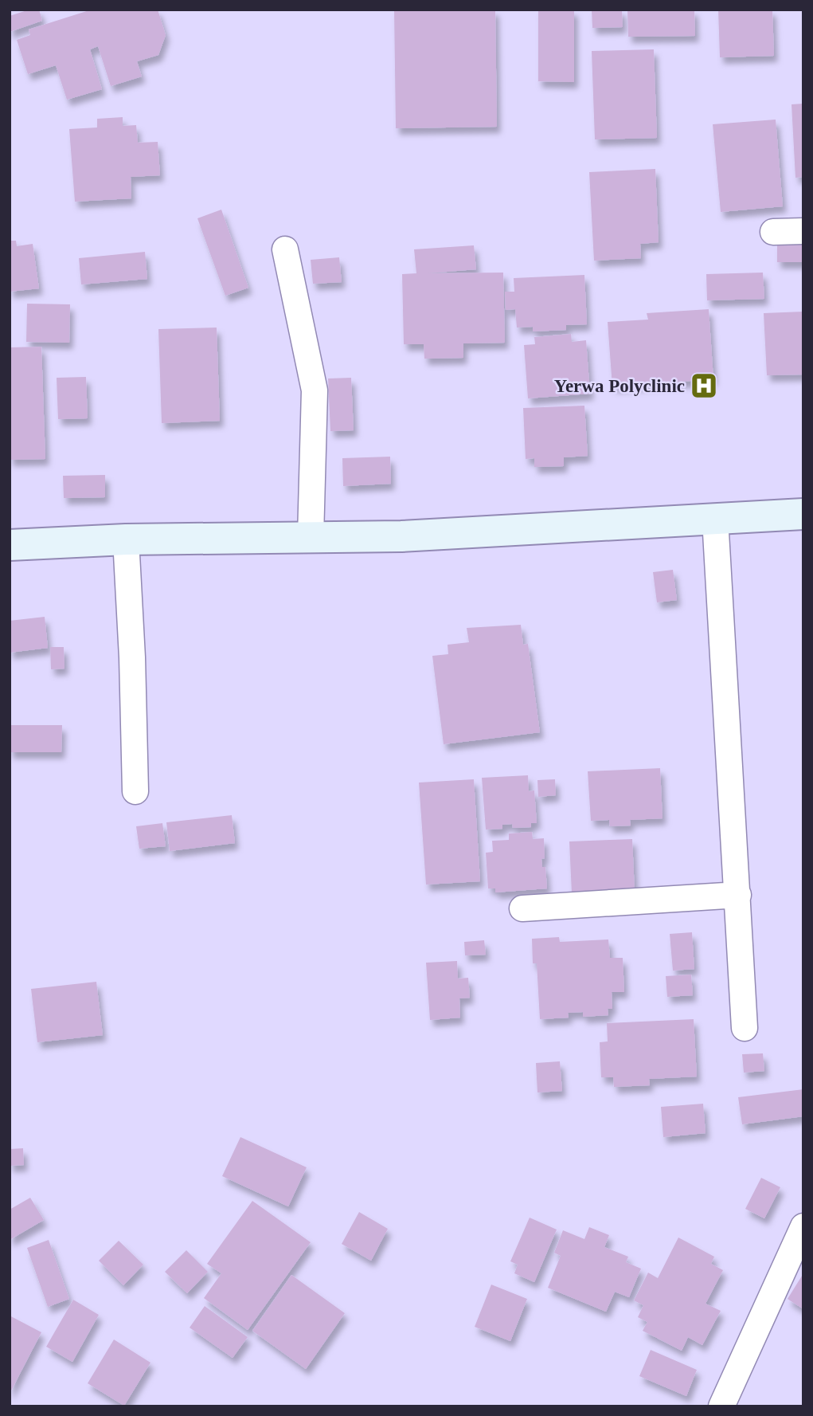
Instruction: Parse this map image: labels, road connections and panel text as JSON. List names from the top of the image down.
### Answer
{
  "places": {
    "hospital": ["Yerwa Polyclinic"]
  }
}
